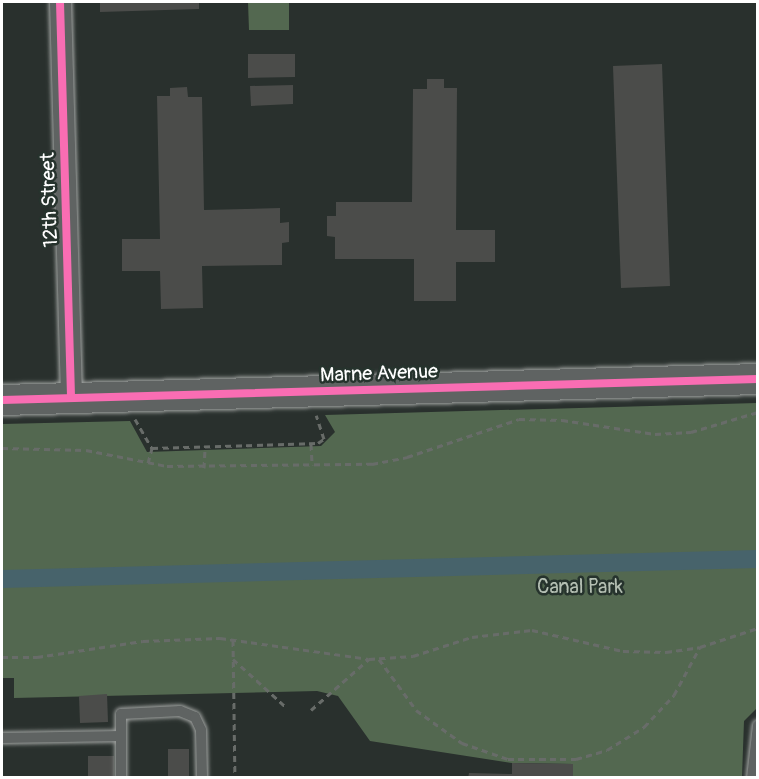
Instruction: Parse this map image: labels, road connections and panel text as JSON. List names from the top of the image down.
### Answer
{
  "streets": {
    "street": ["12th Street", "Marne Avenue"]
  },
  "crossings": [
    ["12th Street", "Marne Avenue"]
  ],
  "parks": ["Canal Park"]
}
